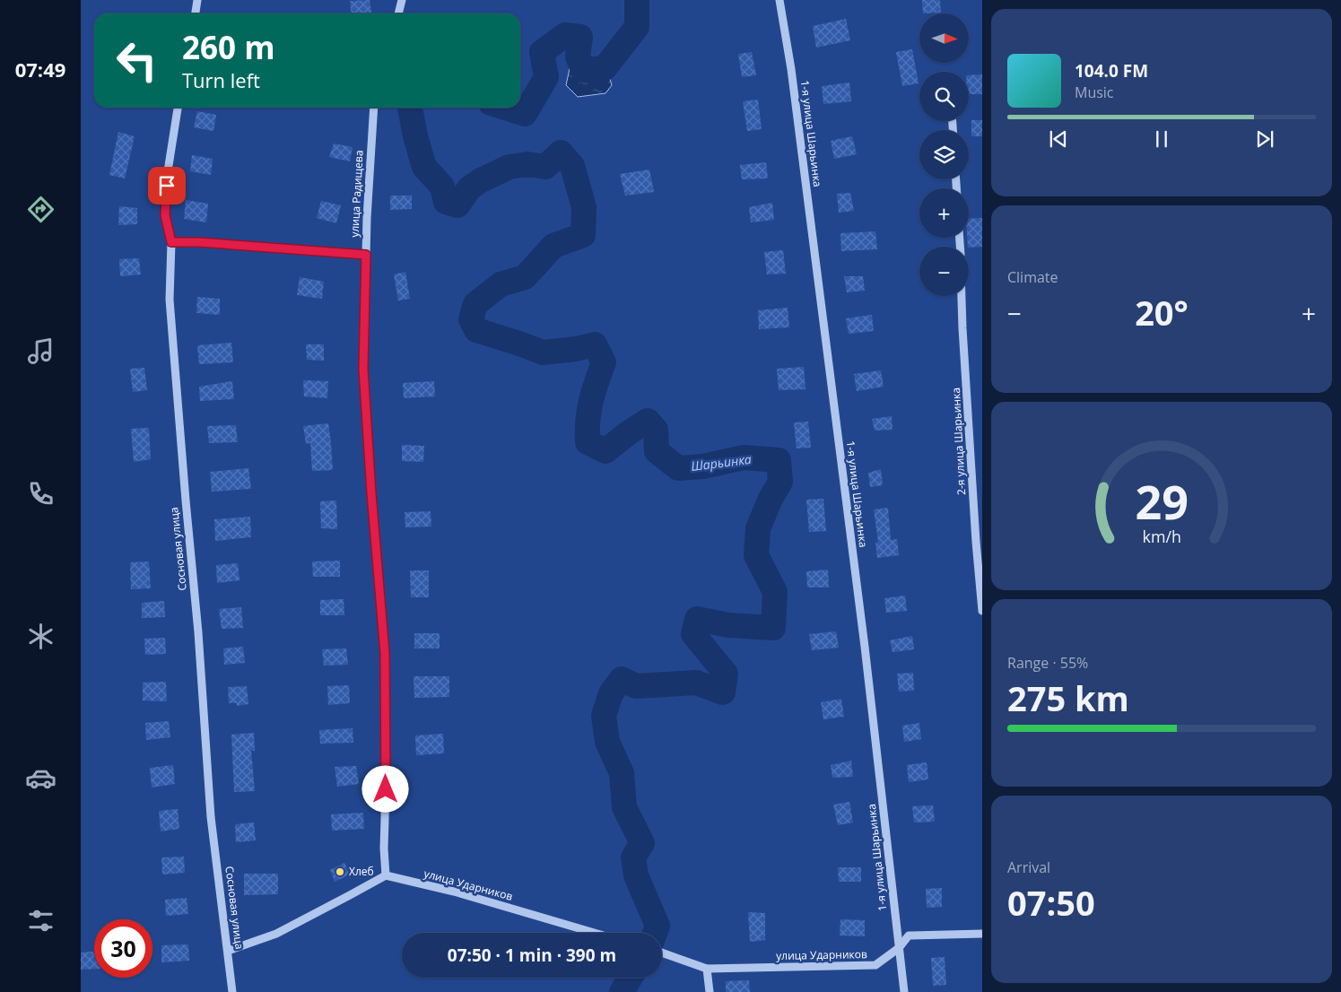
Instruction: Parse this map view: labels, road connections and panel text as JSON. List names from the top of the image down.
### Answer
{
  "streets": {
    "street": [
      "1-я улица Шарьинка",
      "улица Радищева",
      "2-я улица Шарьинка",
      "Сосновая улица",
      "улица Ударников"
    ]
  },
  "crossings": [
    ["1-я улица Шарьинка", "улица Ударников"],
    ["улица Радищева", "улица Ударников"]
  ],
  "water": ["Шарьинка"],
  "places": ["Хлеб"],
  "north": "right",
  "page": {
    "tabs": "07:49",
    "map_buttons": ["+", "−"],
    "turn": ["260 m", "Turn left"],
    "song": ["104.0 FM", "Music"],
    "tile": [
      "Climate",
      ["Range · 55%", "275 km"],
      ["Arrival", "07:50"]
    ],
    "heat": ["−", "20°", "+"],
    "limit": "30",
    "trip": "07:50 · 1 min · 390 m",
    "gauge": ["29", "km/h"]
  }
}
